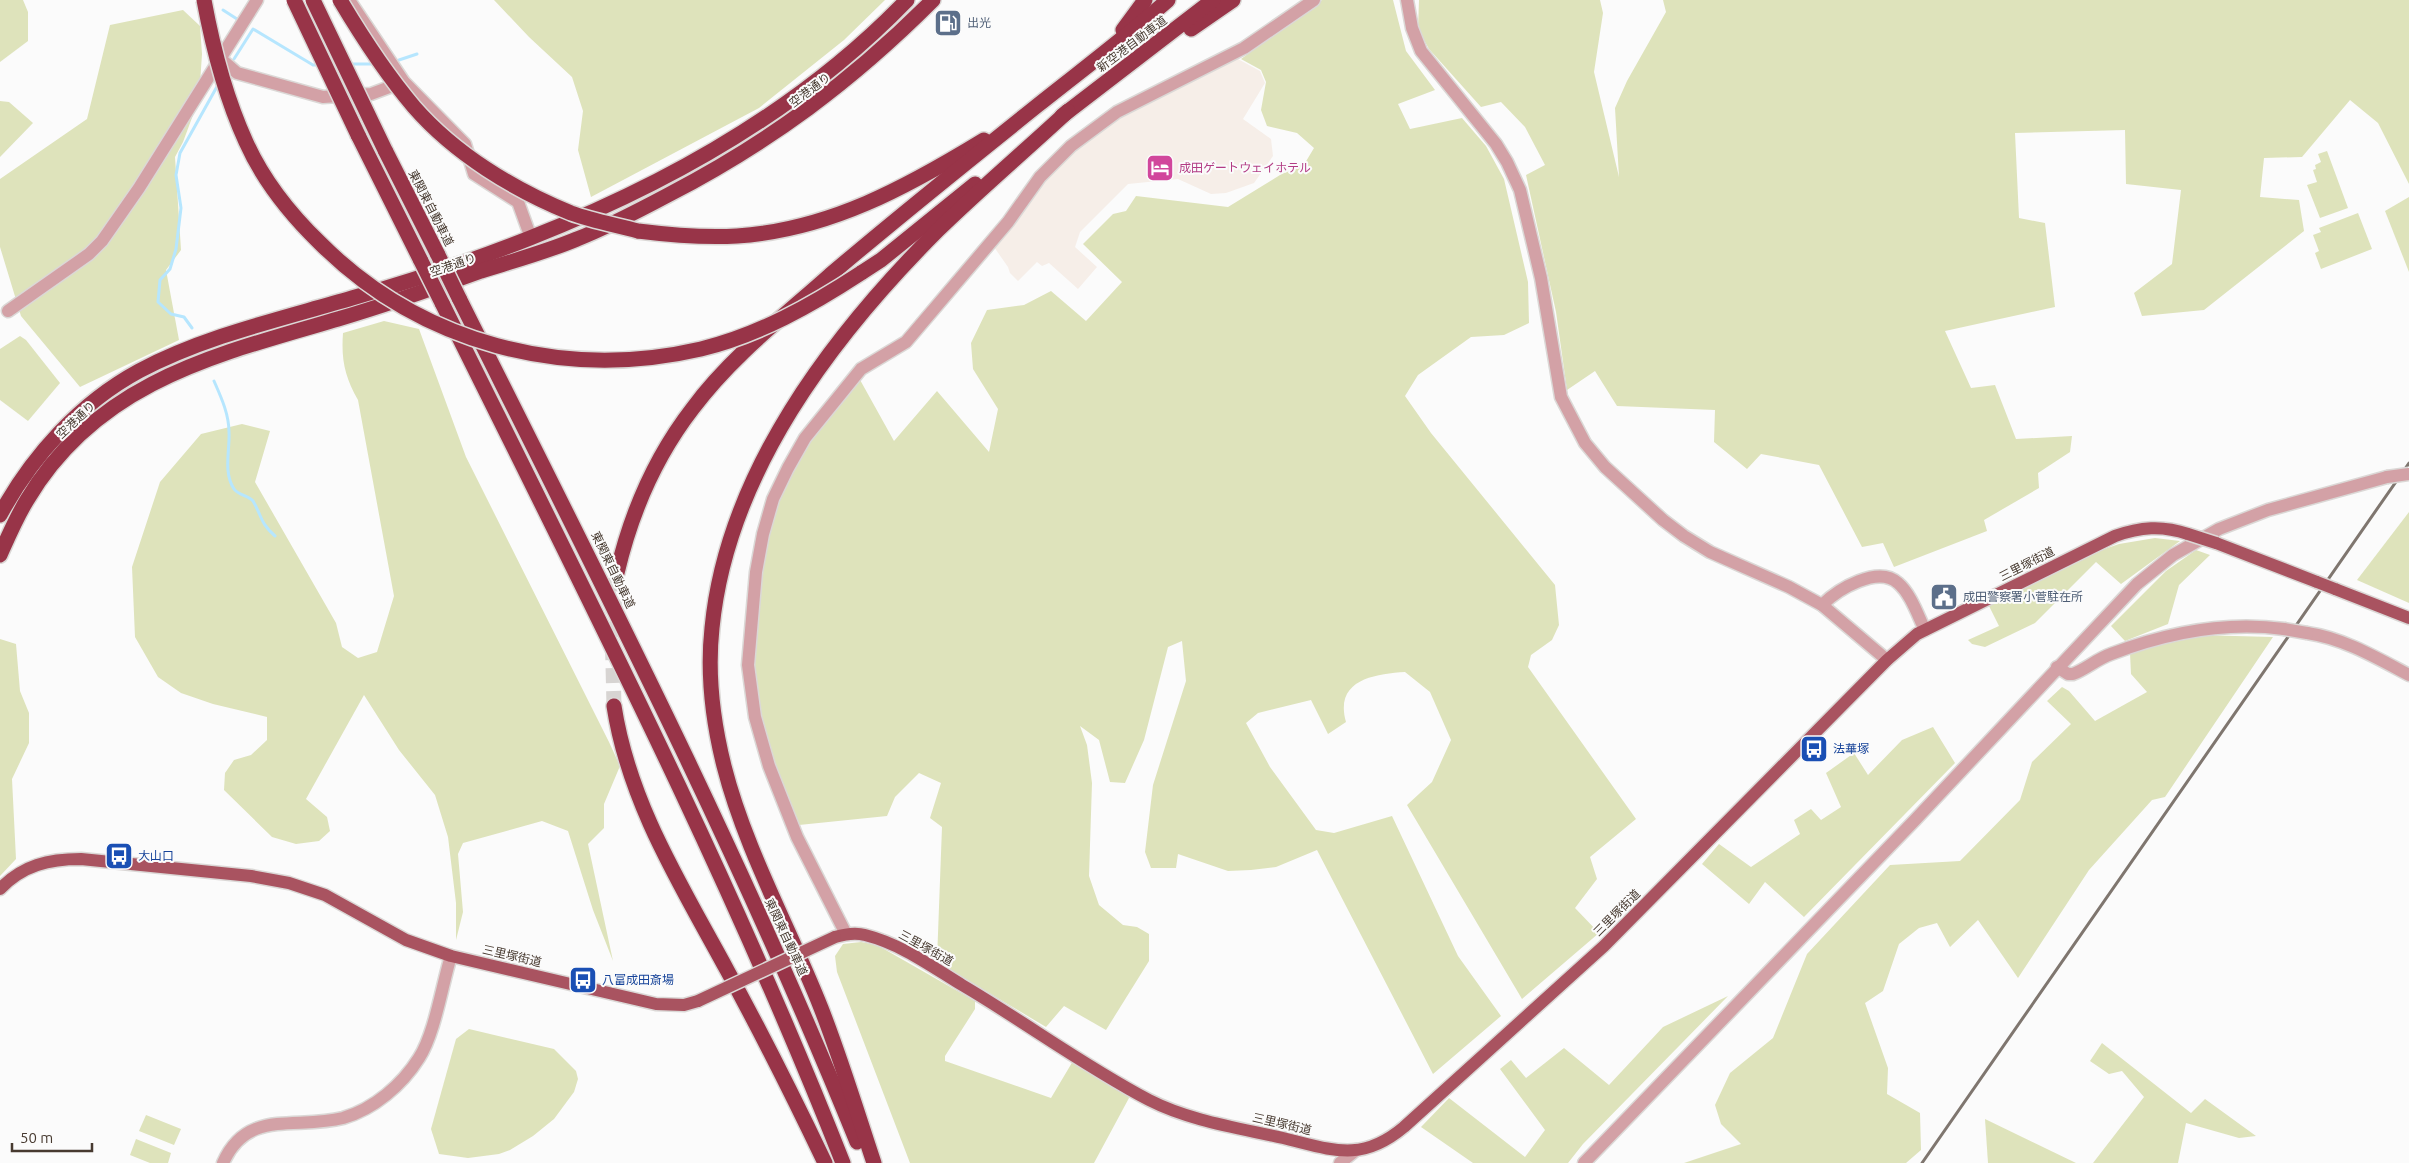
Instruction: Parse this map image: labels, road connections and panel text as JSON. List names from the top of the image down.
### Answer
{
  "streets": {
    "highway": ["新空港自動車道", "空港通り", "東関東自動車道"],
    "main road": ["三里塚街道"]
  },
  "places": {
    "fuel station": ["出光"],
    "hotel": ["成田ゲートウェイホテル"],
    "public building": ["成田警察署小菅駐在所"],
    "bus stop": ["法華塚", "大山口", "八富成田斎場"]
  },
  "scale_bar": "50 m"
}
